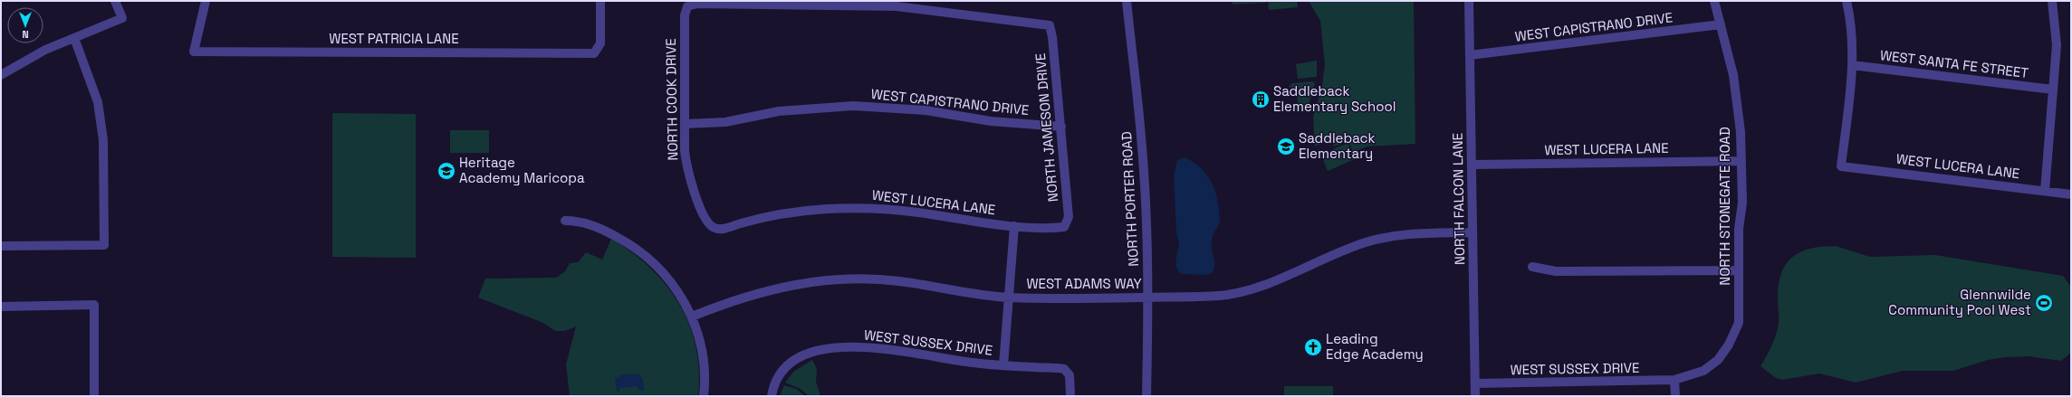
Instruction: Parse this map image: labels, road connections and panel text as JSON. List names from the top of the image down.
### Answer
{
  "streets": {
    "street": [
      "WEST CAPISTRANO DRIVE",
      "WEST PATRICIA LANE",
      "WEST SANTA FE STREET",
      "NORTH COOK DRIVE",
      "NORTH JAMESON DRIVE",
      "WEST LUCERA LANE",
      "NORTH PORTER ROAD",
      "NORTH FALCON LANE",
      "NORTH STONEGATE ROAD",
      "WEST ADAMS WAY",
      "WEST SUSSEX DRIVE"
    ]
  },
  "crossings": [
    ["WEST CAPISTRANO DRIVE", "NORTH COOK DRIVE"],
    ["WEST CAPISTRANO DRIVE", "NORTH JAMESON DRIVE"],
    ["WEST CAPISTRANO DRIVE", "NORTH FALCON LANE"],
    ["WEST CAPISTRANO DRIVE", "NORTH STONEGATE ROAD"],
    ["WEST SANTA FE STREET", "WEST LUCERA LANE"],
    ["NORTH COOK DRIVE", "NORTH JAMESON DRIVE"],
    ["NORTH COOK DRIVE", "WEST LUCERA LANE"],
    ["NORTH JAMESON DRIVE", "WEST LUCERA LANE"],
    ["WEST LUCERA LANE", "NORTH FALCON LANE"],
    ["WEST LUCERA LANE", "NORTH STONEGATE ROAD"],
    ["NORTH PORTER ROAD", "WEST ADAMS WAY"],
    ["NORTH FALCON LANE", "WEST ADAMS WAY"],
    ["NORTH FALCON LANE", "WEST SUSSEX DRIVE"],
    ["NORTH STONEGATE ROAD", "WEST SUSSEX DRIVE"]
  ],
  "places": {
    "building": ["Saddleback Elementary School"],
    "school or university": ["Saddleback Elementary", "Heritage Academy Maricopa"],
    "sports": ["Glennwilde Community Pool West"],
    "church": ["Leading Edge Academy"]
  },
  "north": "bottom"
}
